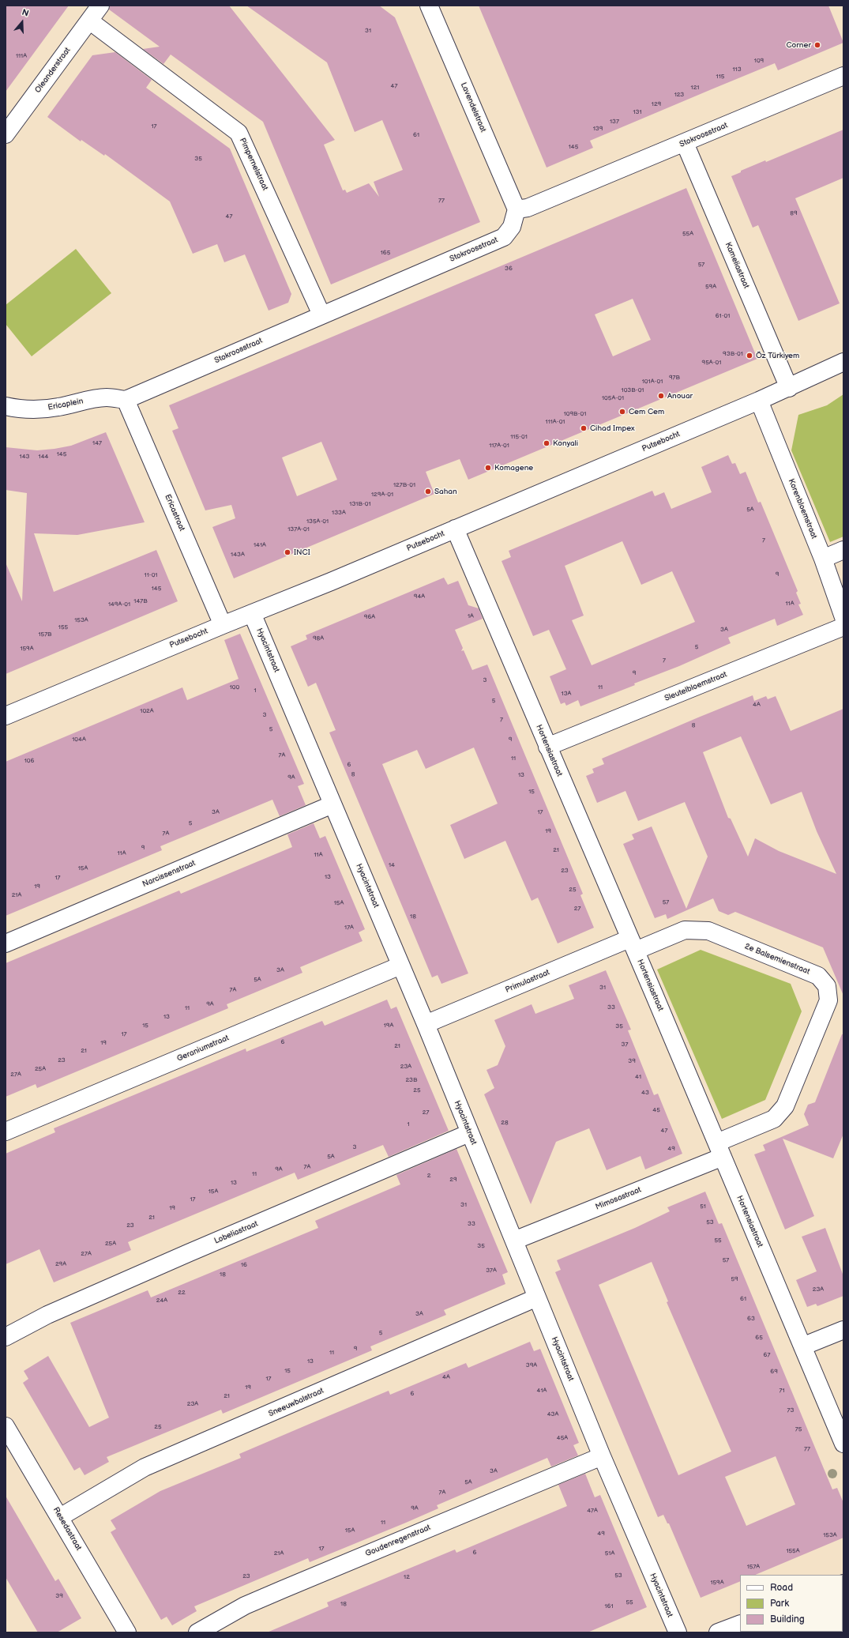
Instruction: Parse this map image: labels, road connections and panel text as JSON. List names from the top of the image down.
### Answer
{
  "streets": {
    "street": [
      "Oleanderstraat",
      "Lavendelstraat",
      "Stokroosstraat",
      "Pimpernelstraat",
      "Kameliastraat",
      "Ericaplein",
      "Putsebocht",
      "Korenbloemstraat",
      "Ericastraat",
      "Hyacintstraat",
      "Sleutelbloemstraat",
      "Hortensiastraat",
      "Narcissenstraat",
      "2e Balsemienstraat",
      "Primulastraat",
      "Geraniumstraat",
      "Mimosastraat",
      "Lobeliastraat",
      "Sneeuwbalstraat",
      "Resedastraat",
      "Goudenregenstraat"
    ]
  },
  "crossings": [
    ["Oleanderstraat", "Pimpernelstraat"],
    ["Lavendelstraat", "Stokroosstraat"],
    ["Stokroosstraat", "Pimpernelstraat"],
    ["Stokroosstraat", "Kameliastraat"],
    ["Stokroosstraat", "Ericaplein"],
    ["Stokroosstraat", "Ericastraat"],
    ["Kameliastraat", "Putsebocht"],
    ["Ericaplein", "Ericastraat"],
    ["Putsebocht", "Korenbloemstraat"],
    ["Putsebocht", "Ericastraat"],
    ["Putsebocht", "Hyacintstraat"],
    ["Putsebocht", "Hortensiastraat"],
    ["Hyacintstraat", "Narcissenstraat"],
    ["Hyacintstraat", "Primulastraat"],
    ["Hyacintstraat", "Geraniumstraat"],
    ["Hyacintstraat", "Mimosastraat"],
    ["Hyacintstraat", "Lobeliastraat"],
    ["Hyacintstraat", "Sneeuwbalstraat"],
    ["Hyacintstraat", "Goudenregenstraat"],
    ["Sleutelbloemstraat", "Hortensiastraat"],
    ["Hortensiastraat", "2e Balsemienstraat"],
    ["Hortensiastraat", "Primulastraat"],
    ["Hortensiastraat", "Mimosastraat"],
    ["2e Balsemienstraat", "Primulastraat"],
    ["2e Balsemienstraat", "Mimosastraat"],
    ["Sneeuwbalstraat", "Resedastraat"]
  ],
  "places": [
    "Corner",
    "Öz Türkiyem",
    "Anouar",
    "Cem Cem",
    "Cihad Impex",
    "Konyali",
    "Komagene",
    "Sahan",
    "INCI"
  ],
  "house_numbers": [
    "31",
    "111A",
    "109",
    "113",
    "115",
    "47",
    "121",
    "123",
    "129",
    "131",
    "137",
    "17",
    "139",
    "61",
    "145",
    "35",
    "77",
    "89",
    "47",
    "55A",
    "165",
    "57",
    "36",
    "59A",
    "61-01",
    "93B-01",
    "95A-01",
    "97B",
    "101A-01",
    "103B-01",
    "105A-01",
    "109B-01",
    "111A-01",
    "115-01",
    "147",
    "117A-01",
    "145",
    "143",
    "144",
    "127B-01",
    "129A-01",
    "131B-01",
    "5A",
    "133A",
    "135A-01",
    "137A-01",
    "7",
    "141A",
    "143A",
    "9",
    "11-01",
    "145",
    "94A",
    "147B",
    "11A",
    "149A-01",
    "1A",
    "96A",
    "153A",
    "155",
    "3A",
    "157B",
    "98A",
    "5",
    "159A",
    "7",
    "9",
    "3",
    "100",
    "11",
    "1",
    "13A",
    "5",
    "4A",
    "102A",
    "3",
    "7",
    "8",
    "5",
    "104A",
    "9",
    "7A",
    "11",
    "106",
    "6",
    "8",
    "13",
    "9A",
    "15",
    "3A",
    "17",
    "5",
    "19",
    "7A",
    "9",
    "21",
    "11A",
    "11A",
    "14",
    "15A",
    "23",
    "13",
    "17",
    "19",
    "25",
    "21A",
    "57",
    "15A",
    "27",
    "18",
    "17A",
    "3A",
    "5A",
    "31",
    "7A",
    "9A",
    "33",
    "11",
    "13",
    "15",
    "19A",
    "35",
    "17",
    "6",
    "19",
    "37",
    "21",
    "21",
    "23",
    "39",
    "23A",
    "25A",
    "27A",
    "41",
    "23B",
    "25",
    "43",
    "45",
    "27",
    "28",
    "1",
    "47",
    "3",
    "49",
    "5A",
    "7A",
    "9A",
    "11",
    "2",
    "29",
    "13",
    "15A",
    "17",
    "31",
    "51",
    "19",
    "21",
    "53",
    "33",
    "23",
    "55",
    "25A",
    "35",
    "27A",
    "57",
    "29A",
    "16",
    "37A",
    "18",
    "59",
    "23A",
    "22",
    "61",
    "24A",
    "3A",
    "63",
    "5",
    "65",
    "9",
    "11",
    "67",
    "13",
    "39A",
    "15",
    "69",
    "4A",
    "17",
    "19",
    "41A",
    "71",
    "6",
    "21",
    "23A",
    "73",
    "43A",
    "25",
    "75",
    "45A",
    "77",
    "3A",
    "5A",
    "7A",
    "9A",
    "47A",
    "11",
    "15A",
    "49",
    "153A",
    "17",
    "155A",
    "6",
    "21A",
    "51A",
    "157A",
    "53",
    "23",
    "12",
    "159A",
    "39",
    "55",
    "18",
    "161"
  ],
  "legend": ["Road", "Park", "Building"],
  "north": "top"
}
